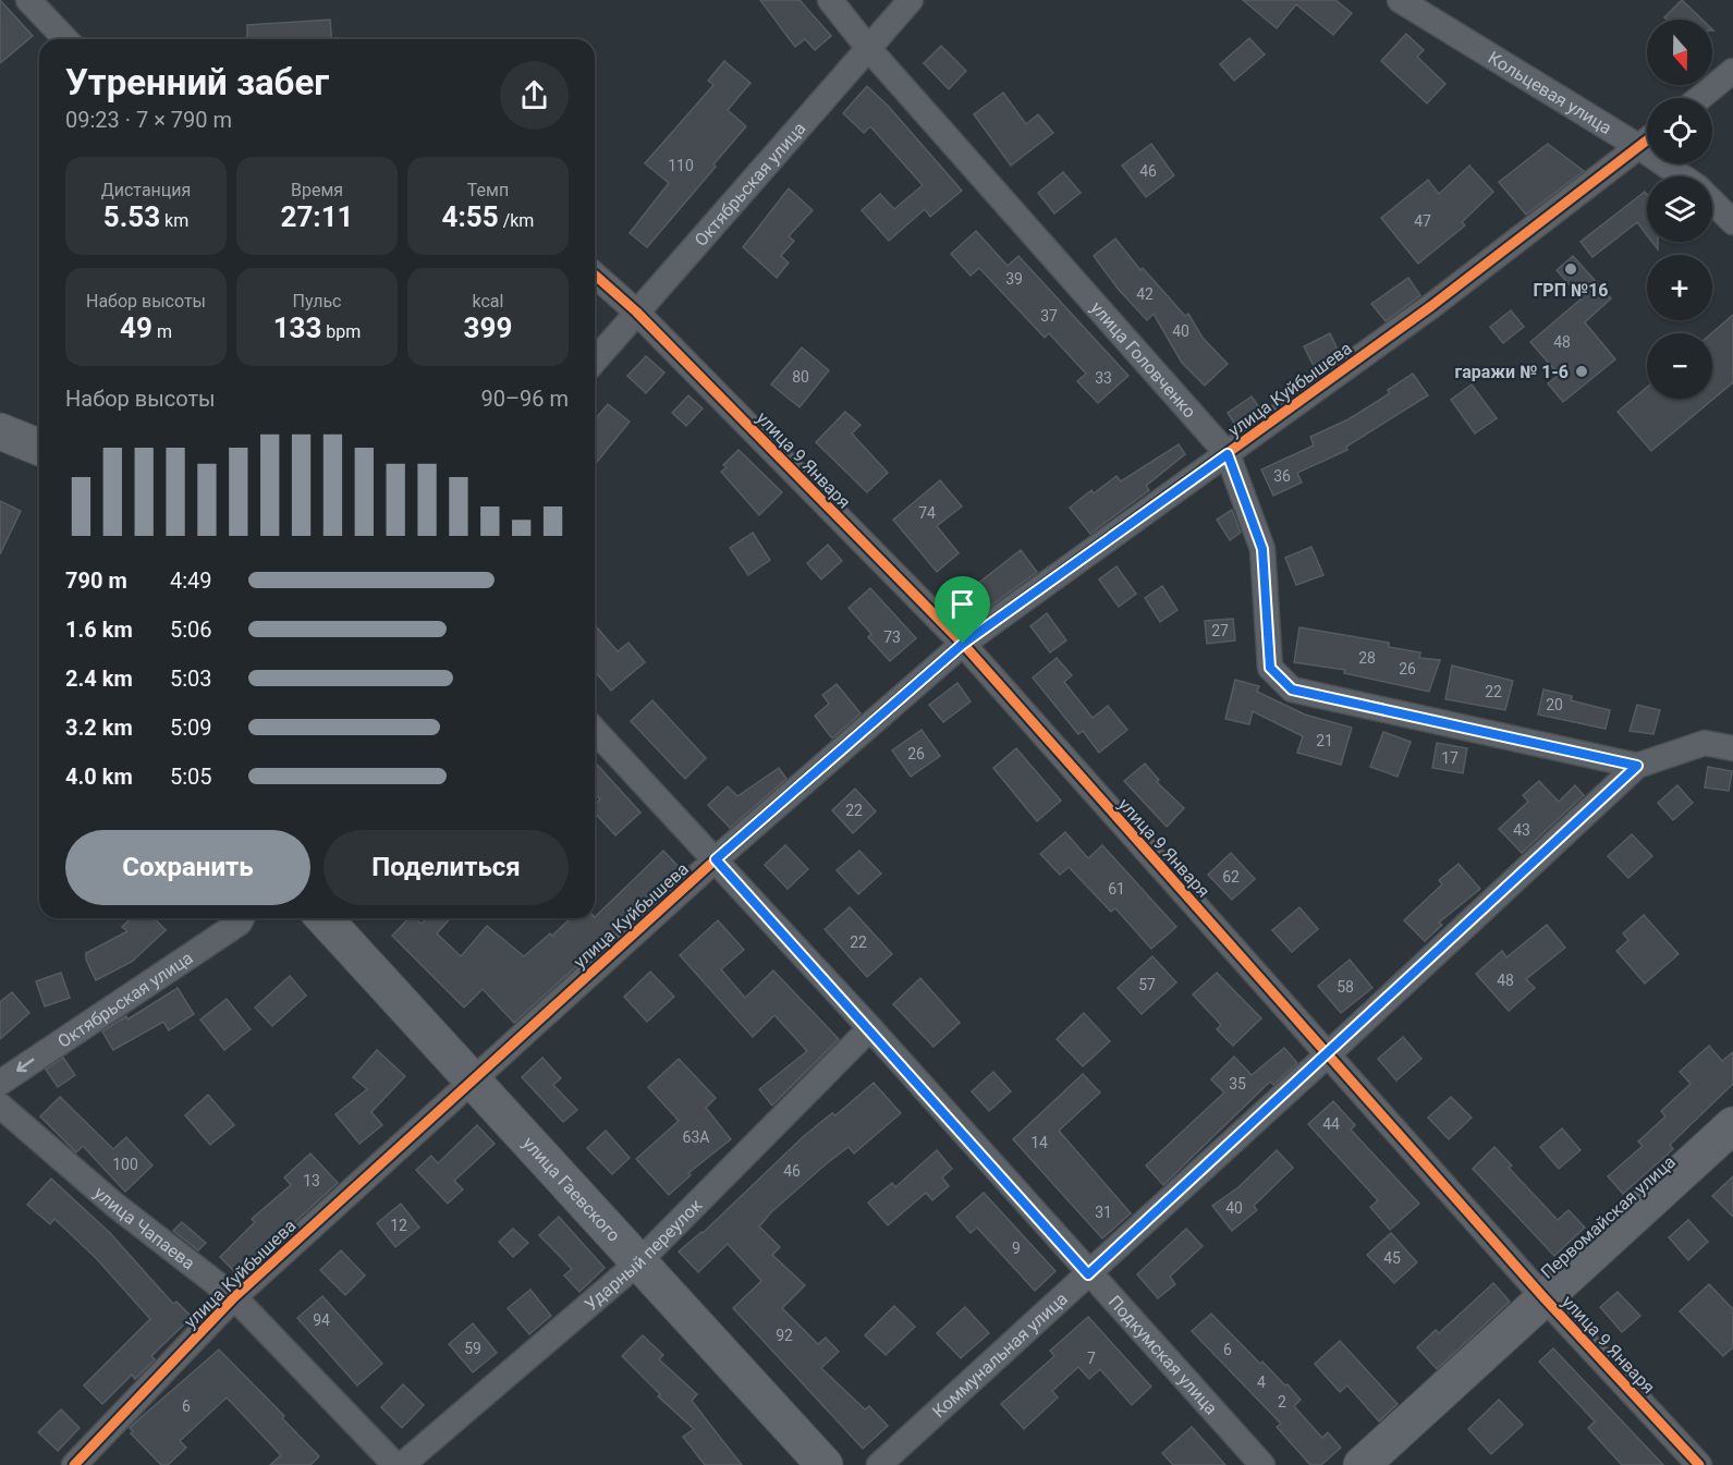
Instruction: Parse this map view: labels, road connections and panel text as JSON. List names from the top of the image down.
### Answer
{
  "streets": {
    "main road": ["улица Гаевского", "Первомайская улица"],
    "street": [
      "Кольцевая улица",
      "Октябрьская улица",
      "улица Головченко",
      "улица Куйбышева",
      "улица 9 Января",
      "улица Чапаева",
      "Ударный переулок",
      "Коммунальная улица",
      "Подкумская улица"
    ]
  },
  "crossings": [
    ["Октябрьская улица", "улица Головченко"],
    ["Октябрьская улица", "улица 9 Января"],
    ["улица Головченко", "улица Куйбышева"],
    ["улица Головченко", "Коммунальная улица"],
    ["улица Куйбышева", "улица 9 Января"],
    ["улица Куйбышева", "улица Гаевского"],
    ["улица Куйбышева", "улица Чапаева"],
    ["улица Куйбышева", "Подкумская улица"],
    ["улица 9 Января", "Первомайская улица"],
    ["улица 9 Января", "Коммунальная улица"],
    ["улица Гаевского", "Ударный переулок"],
    ["Ударный переулок", "Подкумская улица"],
    ["Коммунальная улица", "Подкумская улица"]
  ],
  "one_way": ["Октябрьская улица"],
  "places": ["ГРП №16", "гаражи № 1-6"],
  "house_numbers": [
    "110",
    "46",
    "47",
    "39",
    "42",
    "37",
    "40",
    "48",
    "80",
    "33",
    "36",
    "74",
    "27",
    "73",
    "28",
    "26",
    "22",
    "20",
    "21",
    "26",
    "17",
    "22",
    "43",
    "62",
    "61",
    "22",
    "48",
    "57",
    "58",
    "35",
    "44",
    "63А",
    "14",
    "100",
    "46",
    "13",
    "40",
    "31",
    "12",
    "9",
    "45",
    "94",
    "92",
    "59",
    "6",
    "7",
    "4",
    "2",
    "6"
  ],
  "north": "bottom",
  "page": {
    "map_buttons": ["+", "−"],
    "heading": ["Утренний забег", "09:23 · 7 × 790 m"],
    "stats": [
      ["Дистанция", "5.53 km"],
      ["Время", "27:11"],
      ["Темп", "4:55 /km"],
      ["Набор высоты", "49 m"],
      ["Пульс", "133 bpm"],
      ["kcal", "399"]
    ],
    "chart": ["Набор высоты", "90–96 m"],
    "list": [
      {
        "name": "790 m",
        "note": "4:49"
      },
      {
        "name": "1.6 km",
        "note": "5:06"
      },
      {
        "name": "2.4 km",
        "note": "5:03"
      },
      {
        "name": "3.2 km",
        "note": "5:09"
      },
      {
        "name": "4.0 km",
        "note": "5:05"
      }
    ],
    "buttons": ["Сохранить", "Поделиться"]
  }
}
